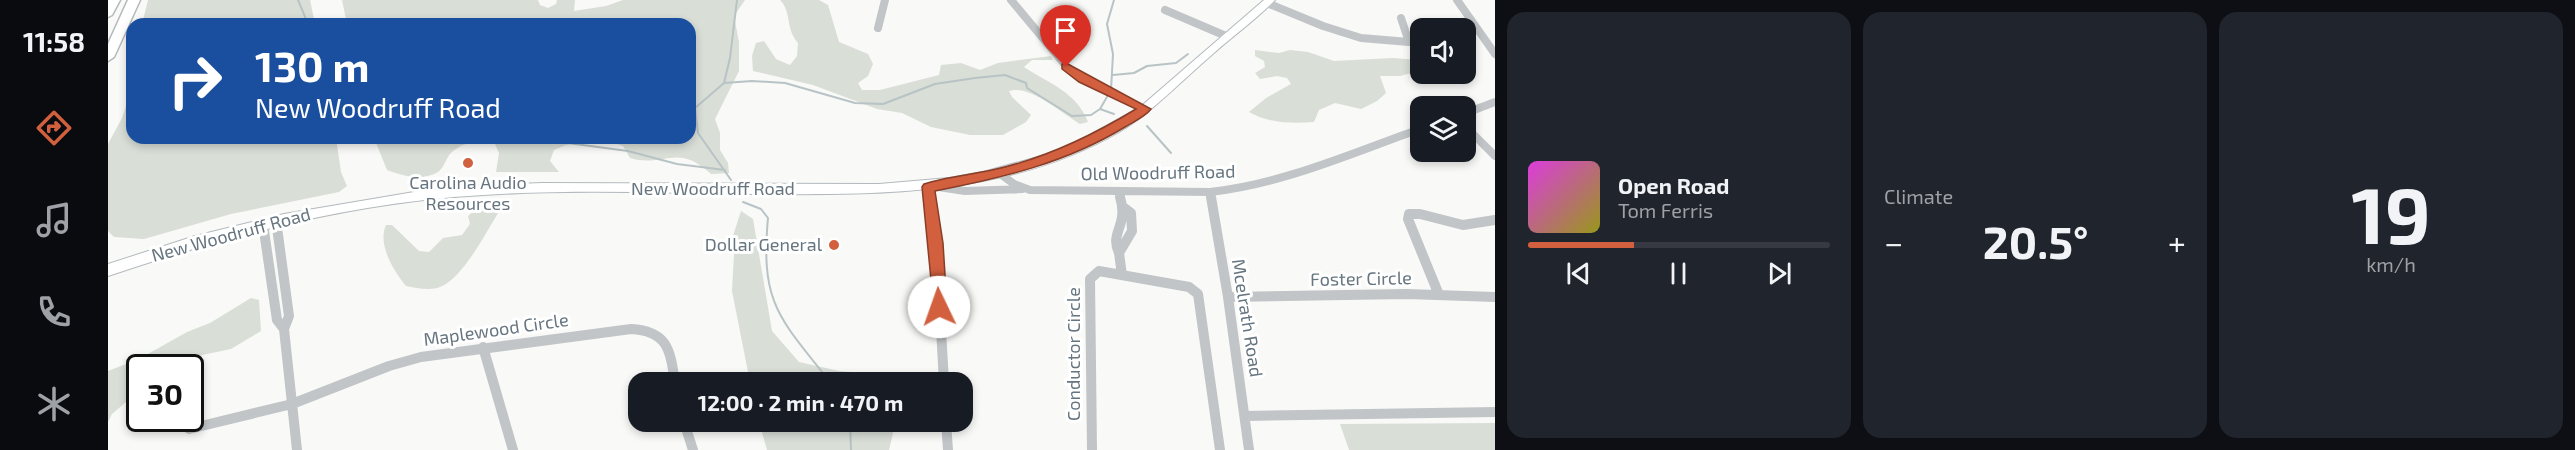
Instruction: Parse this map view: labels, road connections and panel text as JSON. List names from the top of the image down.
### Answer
{
  "streets": {
    "main road": ["New Woodruff Road"],
    "street": [
      "Old Woodruff Road",
      "Foster Circle",
      "Mcelrath Road",
      "Maplewood Circle",
      "Conductor Circle"
    ]
  },
  "crossings": [
    ["Old Woodruff Road", "New Woodruff Road"],
    ["Old Woodruff Road", "Mcelrath Road"],
    ["Foster Circle", "Mcelrath Road"]
  ],
  "places": ["Carolina Audio Resources", "Dollar General"],
  "page": {
    "tabs": "11:58",
    "tile": [
      "Climate",
      ["19", "km/h"]
    ],
    "turn": ["130 m", "New Woodruff Road"],
    "song": ["Open Road", "Tom Ferris"],
    "heat": ["−", "20.5°", "+"],
    "limit": "30",
    "trip": "12:00 · 2 min · 470 m"
  }
}
